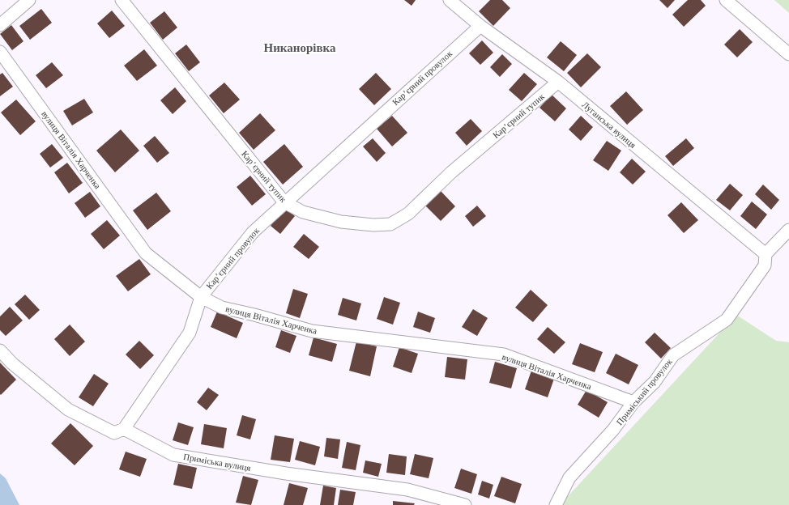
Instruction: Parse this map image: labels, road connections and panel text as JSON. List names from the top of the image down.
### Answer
{
  "streets": {
    "street": [
      "Карʼєрний провулок",
      "Карʼєрний тупик",
      "Луганська вулиця",
      "вулиця Віталія Харченка",
      "Приміський провулок",
      "Приміська вулиця"
    ]
  },
  "crossings": [
    ["Карʼєрний провулок", "Карʼєрний тупик"],
    ["Карʼєрний провулок", "Луганська вулиця"],
    ["Карʼєрний провулок", "вулиця Віталія Харченка"],
    ["Карʼєрний провулок", "Приміська вулиця"],
    ["Карʼєрний тупик", "Луганська вулиця"],
    ["Луганська вулиця", "Приміський провулок"],
    ["вулиця Віталія Харченка", "Приміський провулок"]
  ],
  "districts": ["Никанорівка"]
}
